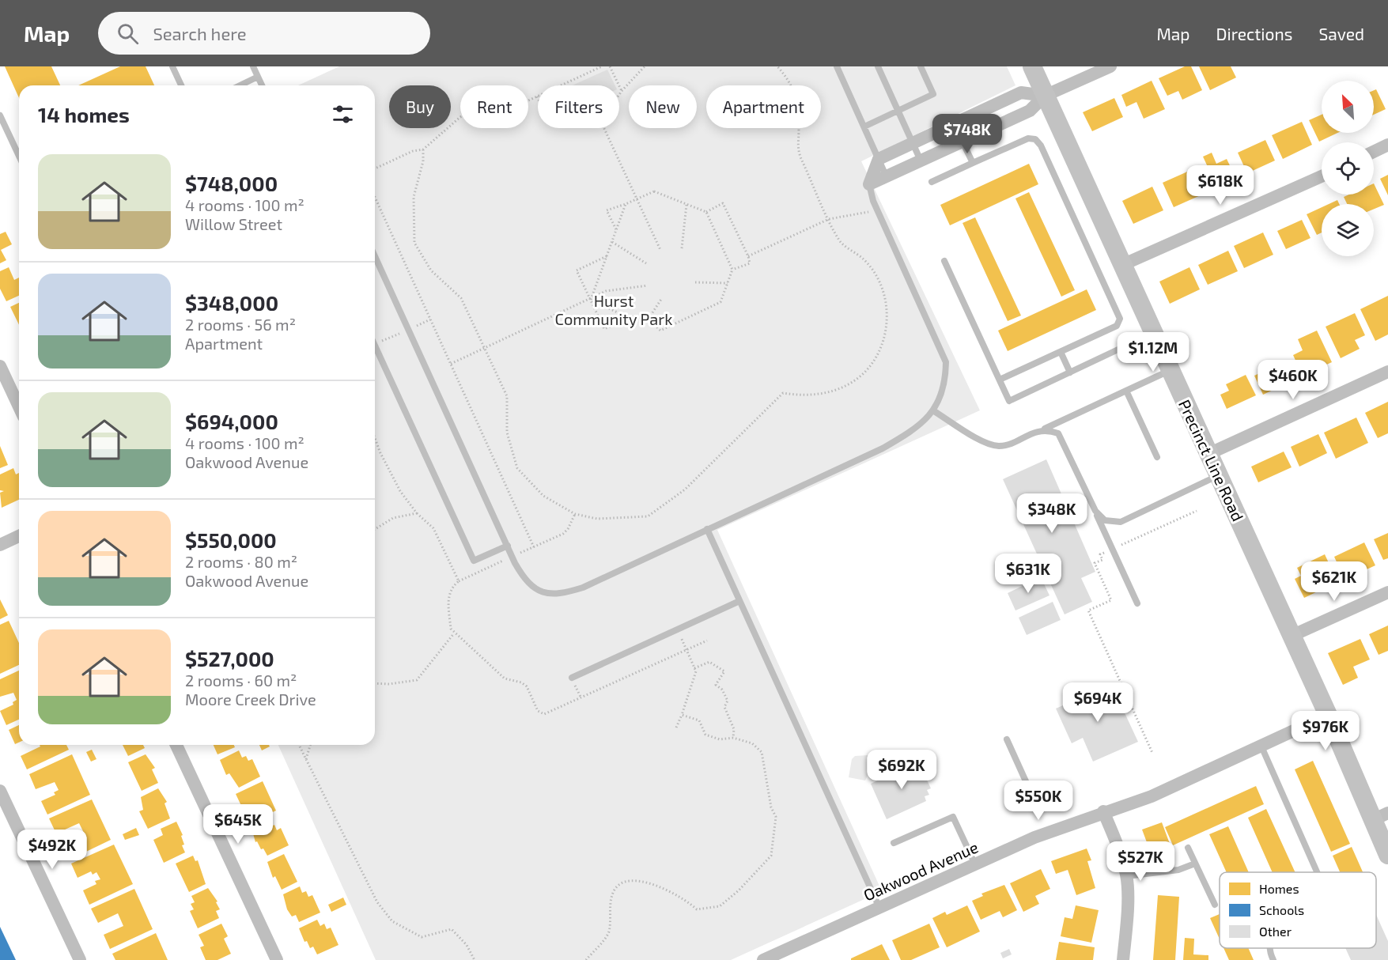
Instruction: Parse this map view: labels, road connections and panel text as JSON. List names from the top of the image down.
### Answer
{
  "streets": {
    "main road": ["Precinct Line Road"],
    "street": ["Oakwood Avenue"]
  },
  "crossings": [
    ["Precinct Line Road", "Oakwood Avenue"]
  ],
  "parks": ["Hurst Community Park"],
  "legend": ["Homes", "Schools", "Other"],
  "north": "top left",
  "page": {
    "header": "Map",
    "search": "Search here",
    "nav": ["Map", "Directions", "Saved"],
    "chip": [
      "Buy",
      "Rent",
      "Filters",
      "New",
      "Apartment"
    ],
    "heading": "14 homes",
    "price": [
      "$748K",
      "$618K",
      "$1.12M",
      "$460K",
      "$348K",
      "$631K",
      "$621K",
      "$694K",
      "$976K",
      "$692K",
      "$550K",
      "$645K",
      "$492K",
      "$527K"
    ],
    "list": [
      {
        "name": "$748,000",
        "note": "4 rooms · 100 m² · Willow Street"
      },
      {
        "name": "$348,000",
        "note": "2 rooms · 56 m² · Apartment"
      },
      {
        "name": "$694,000",
        "note": "4 rooms · 100 m² · Oakwood Avenue"
      },
      {
        "name": "$550,000",
        "note": "2 rooms · 80 m² · Oakwood Avenue"
      },
      {
        "name": "$527,000",
        "note": "2 rooms · 60 m² · Moore Creek Drive"
      }
    ]
  }
}
